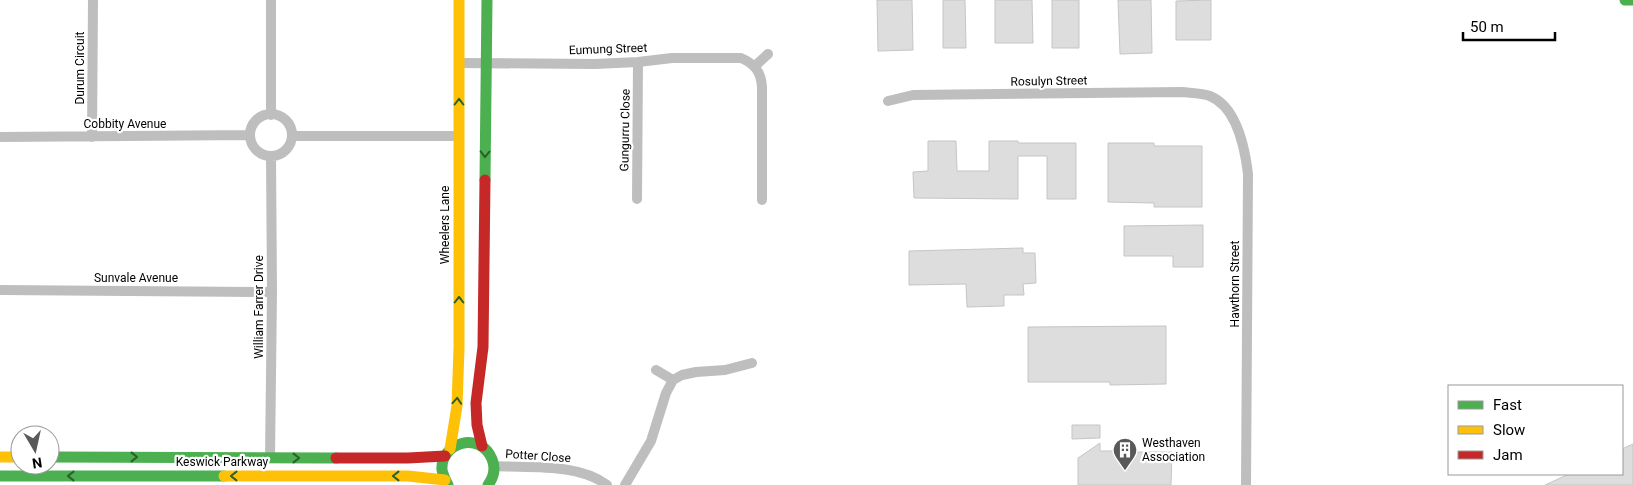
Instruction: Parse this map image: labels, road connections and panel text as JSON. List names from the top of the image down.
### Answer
{
  "streets": {
    "main road": ["Wheelers Lane", "Keswick Parkway"],
    "street": [
      "Eumung Street",
      "Durum Circuit",
      "Rosulyn Street",
      "Cobbity Avenue",
      "Gungurru Close",
      "Sunvale Avenue",
      "Hawthorn Street",
      "William Farrer Drive",
      "Potter Close"
    ]
  },
  "crossings": [
    ["Eumung Street", "Gungurru Close"],
    ["Eumung Street", "Wheelers Lane"],
    ["Durum Circuit", "Cobbity Avenue"],
    ["Rosulyn Street", "Hawthorn Street"],
    ["Cobbity Avenue", "William Farrer Drive"],
    ["Wheelers Lane", "Keswick Parkway"],
    ["Sunvale Avenue", "William Farrer Drive"],
    ["William Farrer Drive", "Keswick Parkway"]
  ],
  "places": {
    "building": ["Westhaven Association"]
  },
  "legend": ["Fast", "Slow", "Jam"],
  "scale_bar": "50 m",
  "north": "bottom"
}
